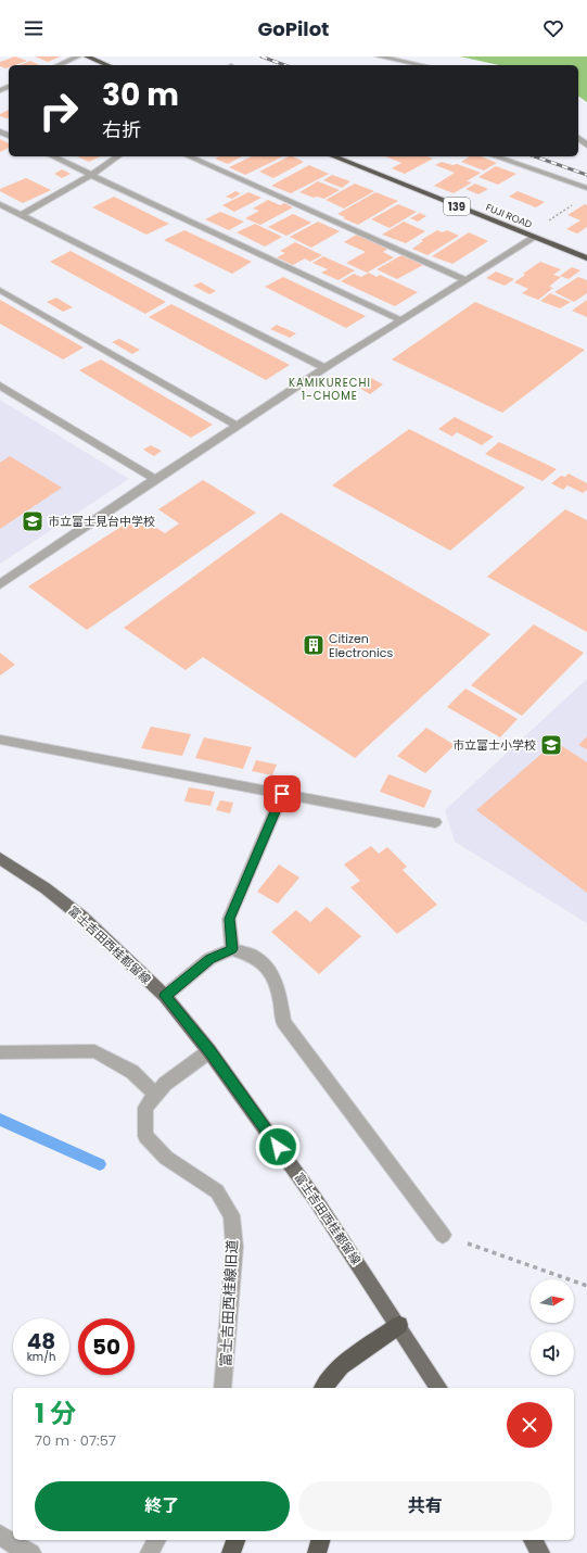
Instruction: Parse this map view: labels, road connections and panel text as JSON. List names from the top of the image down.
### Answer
{
  "streets": {
    "highway": ["139", "FUJI ROAD"],
    "main road": ["富士吉田西桂都留線"],
    "street": ["富士吉田西桂線旧道"]
  },
  "crossings": [
    ["富士吉田西桂都留線", "富士吉田西桂線旧道"]
  ],
  "districts": ["KAMIKURECHI 1-CHOME"],
  "places": {
    "school or university": ["市立富士見台中学校", "市立富士小学校"],
    "building": ["Citizen Electronics"]
  },
  "north": "right",
  "page": {
    "header": "GoPilot",
    "turn": ["30 m", "右折"],
    "speed": "48 km/h",
    "limit": "50",
    "heading": ["1 分", "70 m · 07:57"],
    "buttons": ["終了", "共有"]
  }
}
